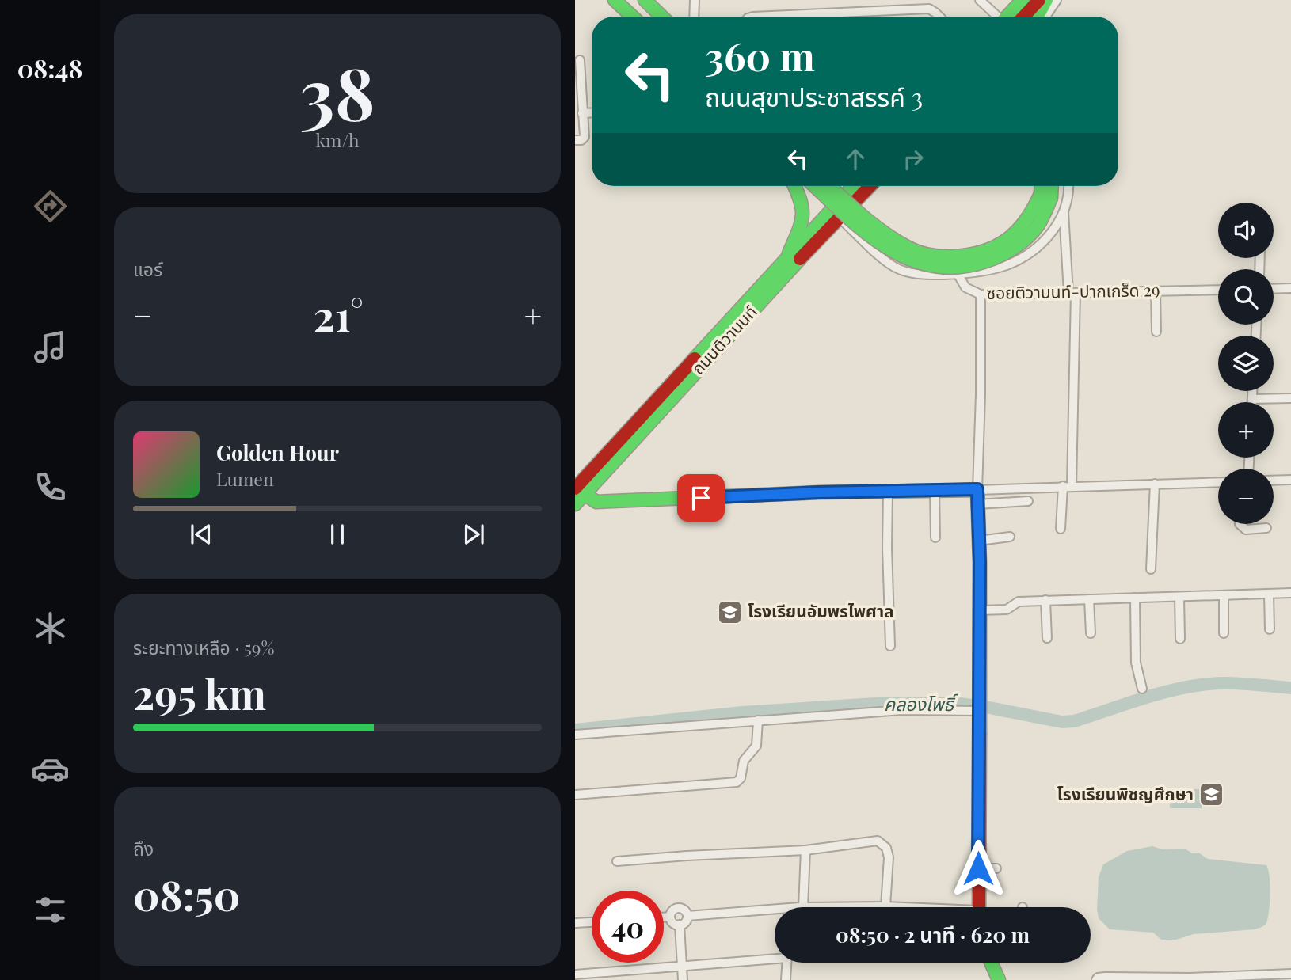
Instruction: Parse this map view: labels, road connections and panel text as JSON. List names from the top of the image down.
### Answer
{
  "streets": {
    "main road": ["ถนนติวานนท์"],
    "street": ["ซอยติวานนท์-ปากเกร็ด 29"]
  },
  "water": ["คลองโพธิ์"],
  "places": {
    "school or university": ["โรงเรียนอัมพรไพศาล", "โรงเรียนพิชญศึกษา"]
  },
  "page": {
    "tabs": "08:48",
    "tile": [
      ["38", "km/h"],
      "แอร์",
      ["ระยะทางเหลือ · 59%", "295 km"],
      ["ถึง", "08:50"]
    ],
    "turn": ["360 m", "ถนนสุขาประชาสรรค์ 3"],
    "map_buttons": ["+", "−"],
    "heat": ["−", "21°", "+"],
    "song": ["Golden Hour", "Lumen"],
    "limit": "40",
    "trip": "08:50 · 2 นาที · 620 m"
  }
}
